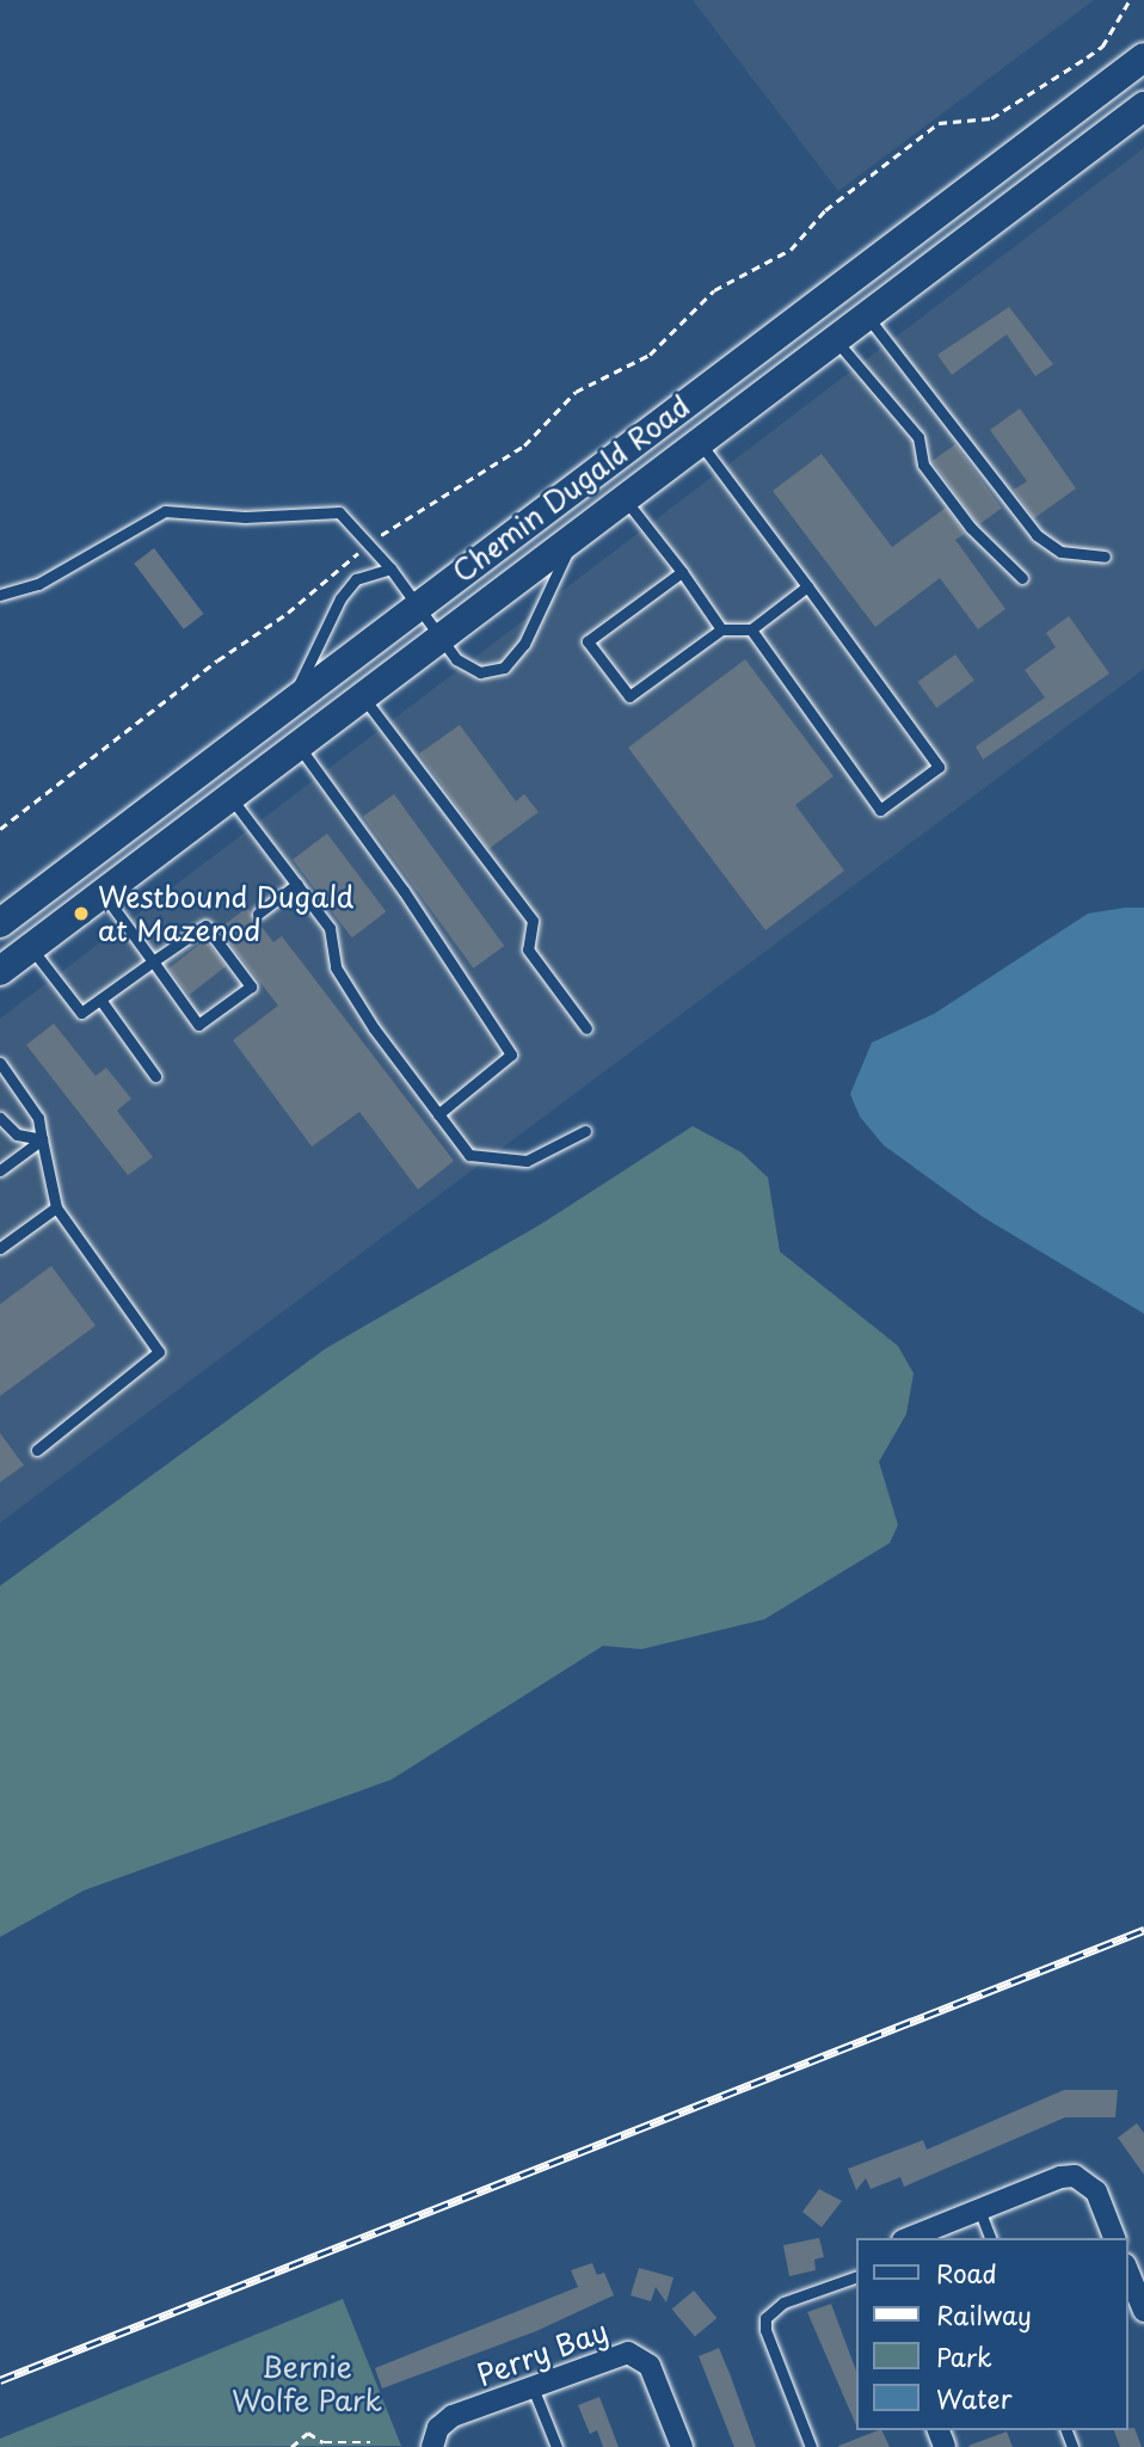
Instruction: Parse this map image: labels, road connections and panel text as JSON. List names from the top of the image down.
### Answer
{
  "streets": {
    "main road": ["Chemin Dugald Road"],
    "street": ["Perry Bay"]
  },
  "parks": ["Bernie Wolfe Park"],
  "places": ["Westbound Dugald at Mazenod"],
  "legend": [
    "Road",
    "Railway",
    "Park",
    "Water"
  ]
}
